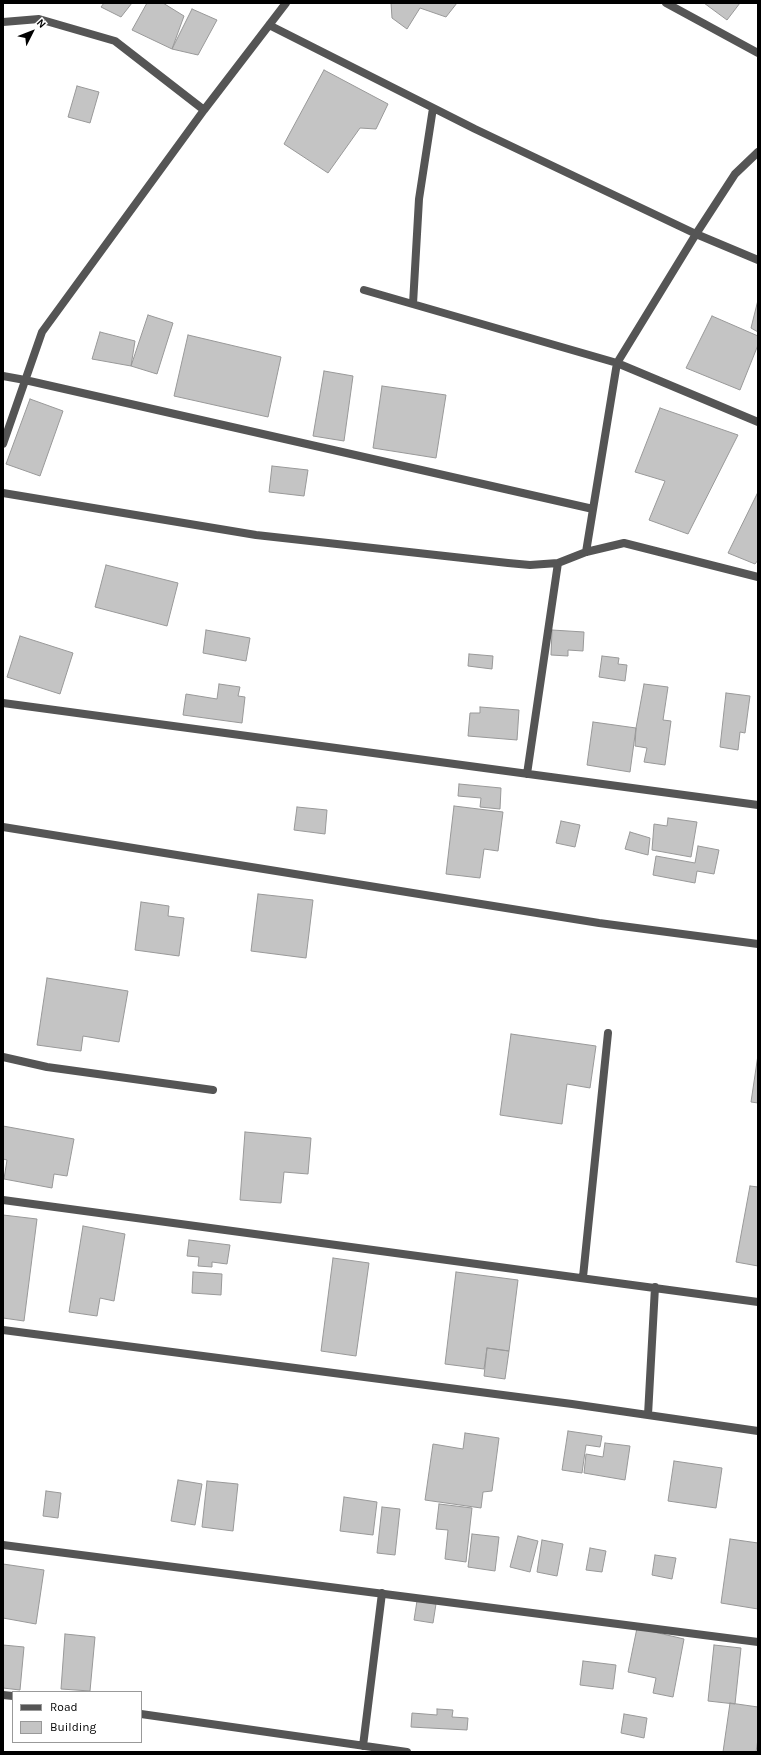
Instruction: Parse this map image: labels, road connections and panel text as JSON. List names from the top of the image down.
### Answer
{
  "legend": ["Road", "Building"],
  "north": "top right"
}
